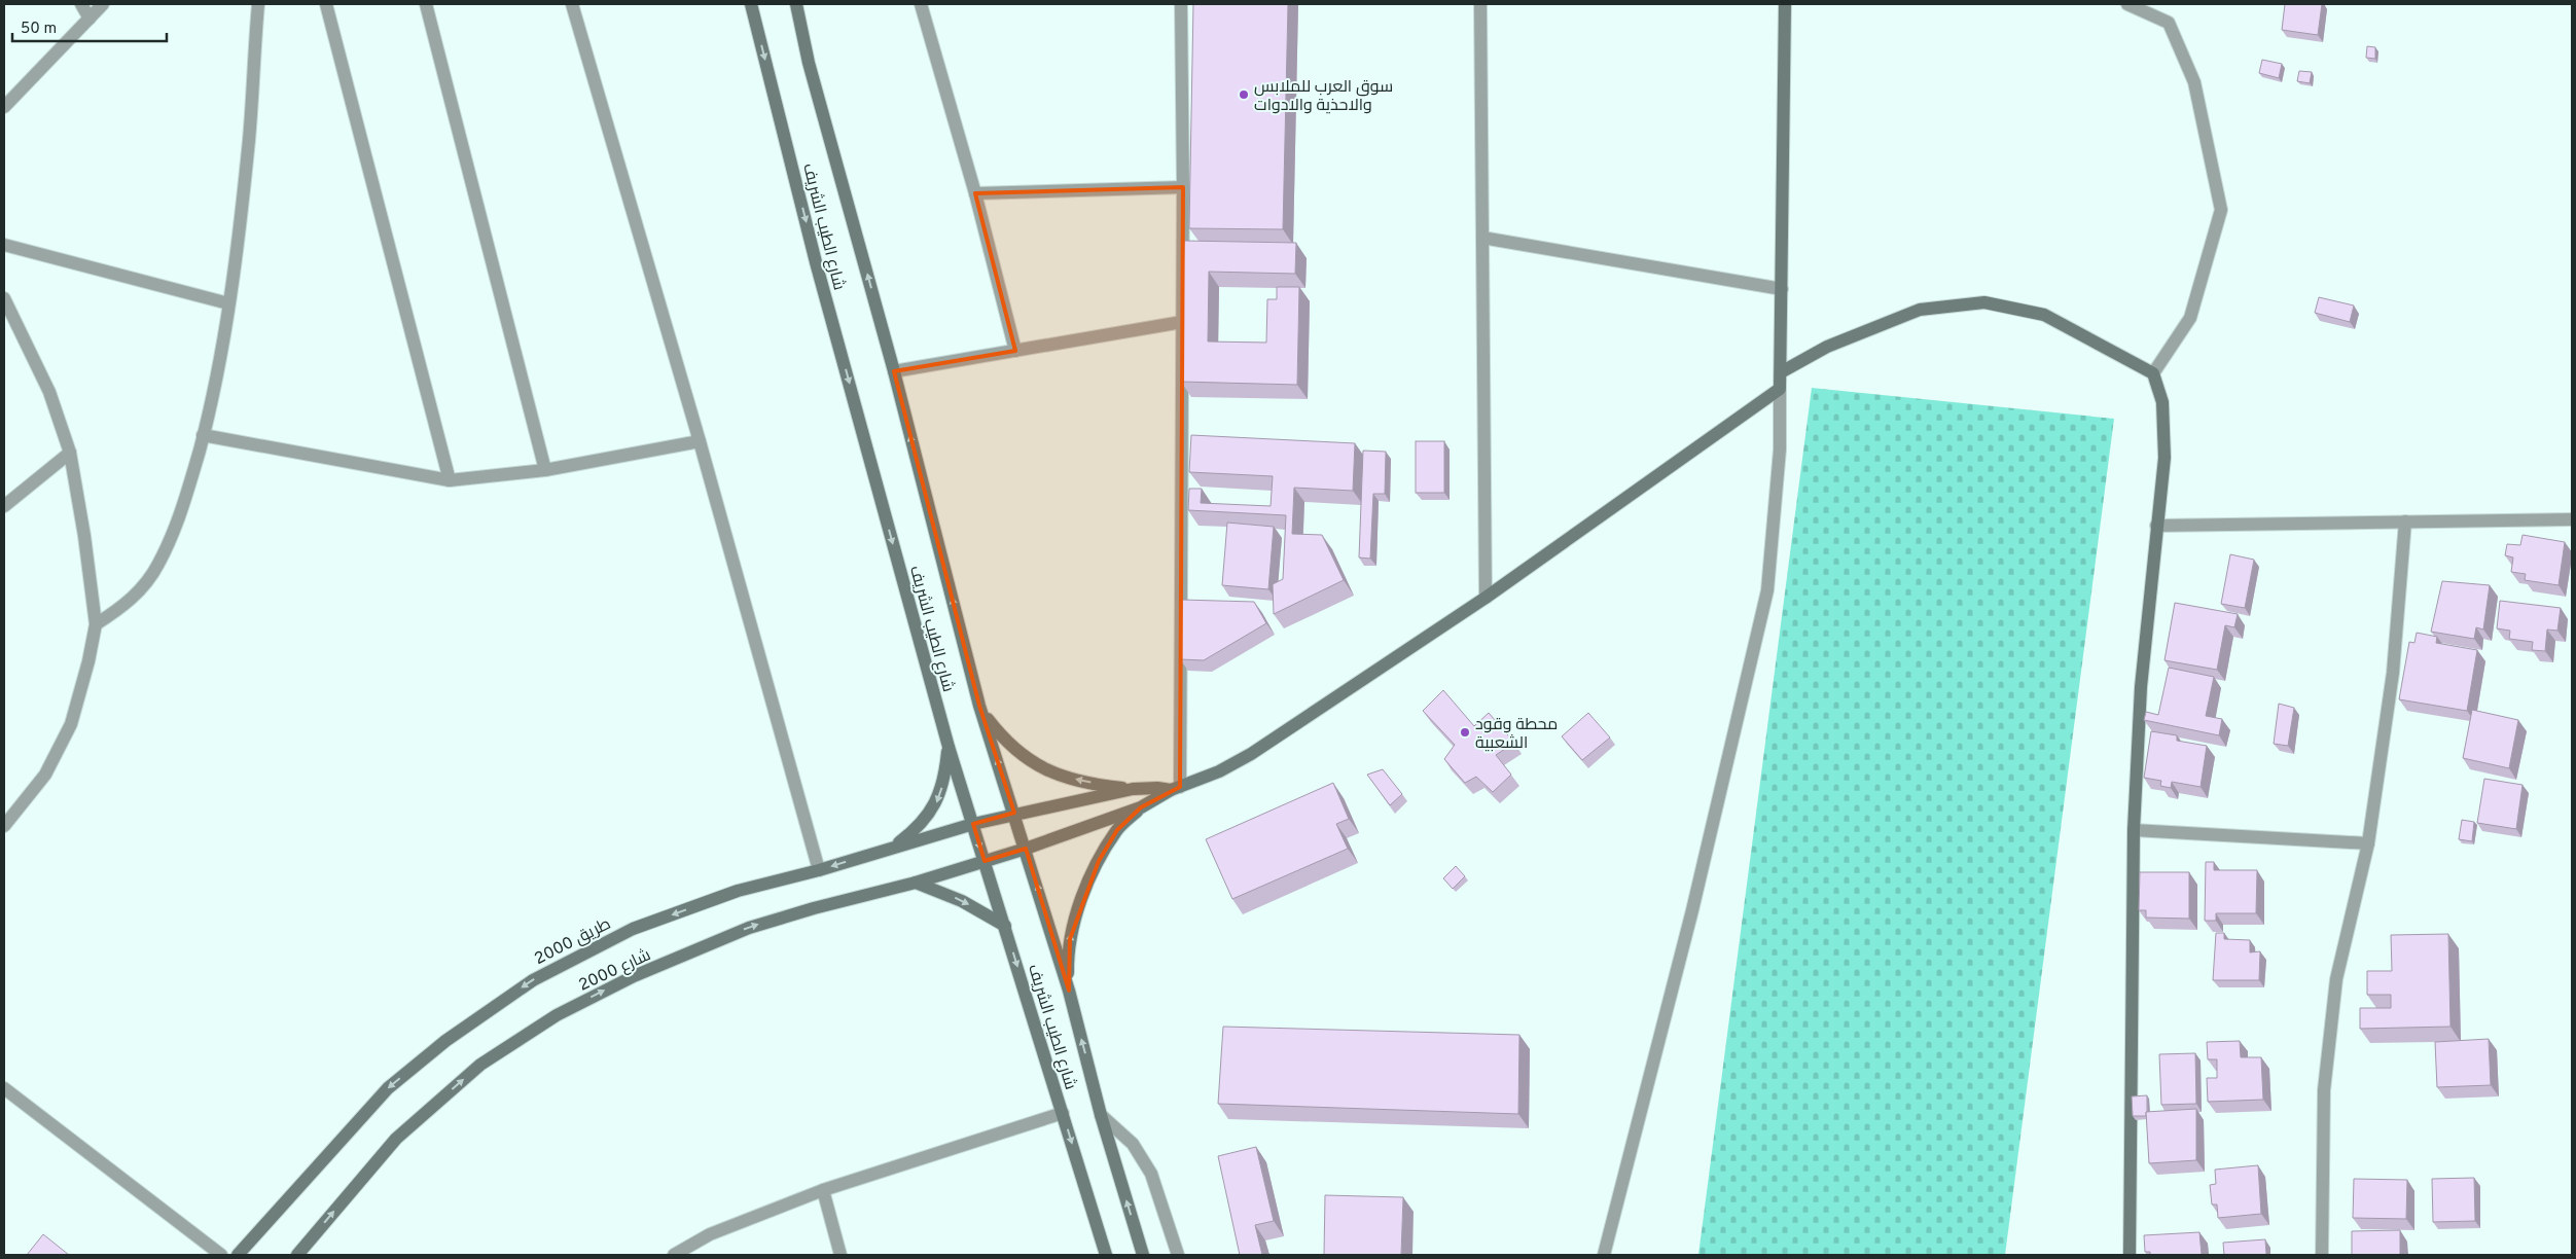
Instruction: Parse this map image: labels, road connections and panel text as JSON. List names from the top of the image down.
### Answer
{
  "streets": {
    "street": ["شارع الطيب الشريف", "طريق 2000", "شارع 2000"]
  },
  "crossings": [
    ["شارع الطيب الشريف", "طريق 2000"],
    ["شارع الطيب الشريف", "شارع 2000"]
  ],
  "one_way": ["طريق 2000", "شارع 2000"],
  "places": ["سوق العرب للملابس والاحذية والادوات", "محطة وقود الشعبية"],
  "scale_bar": "50 m"
}
